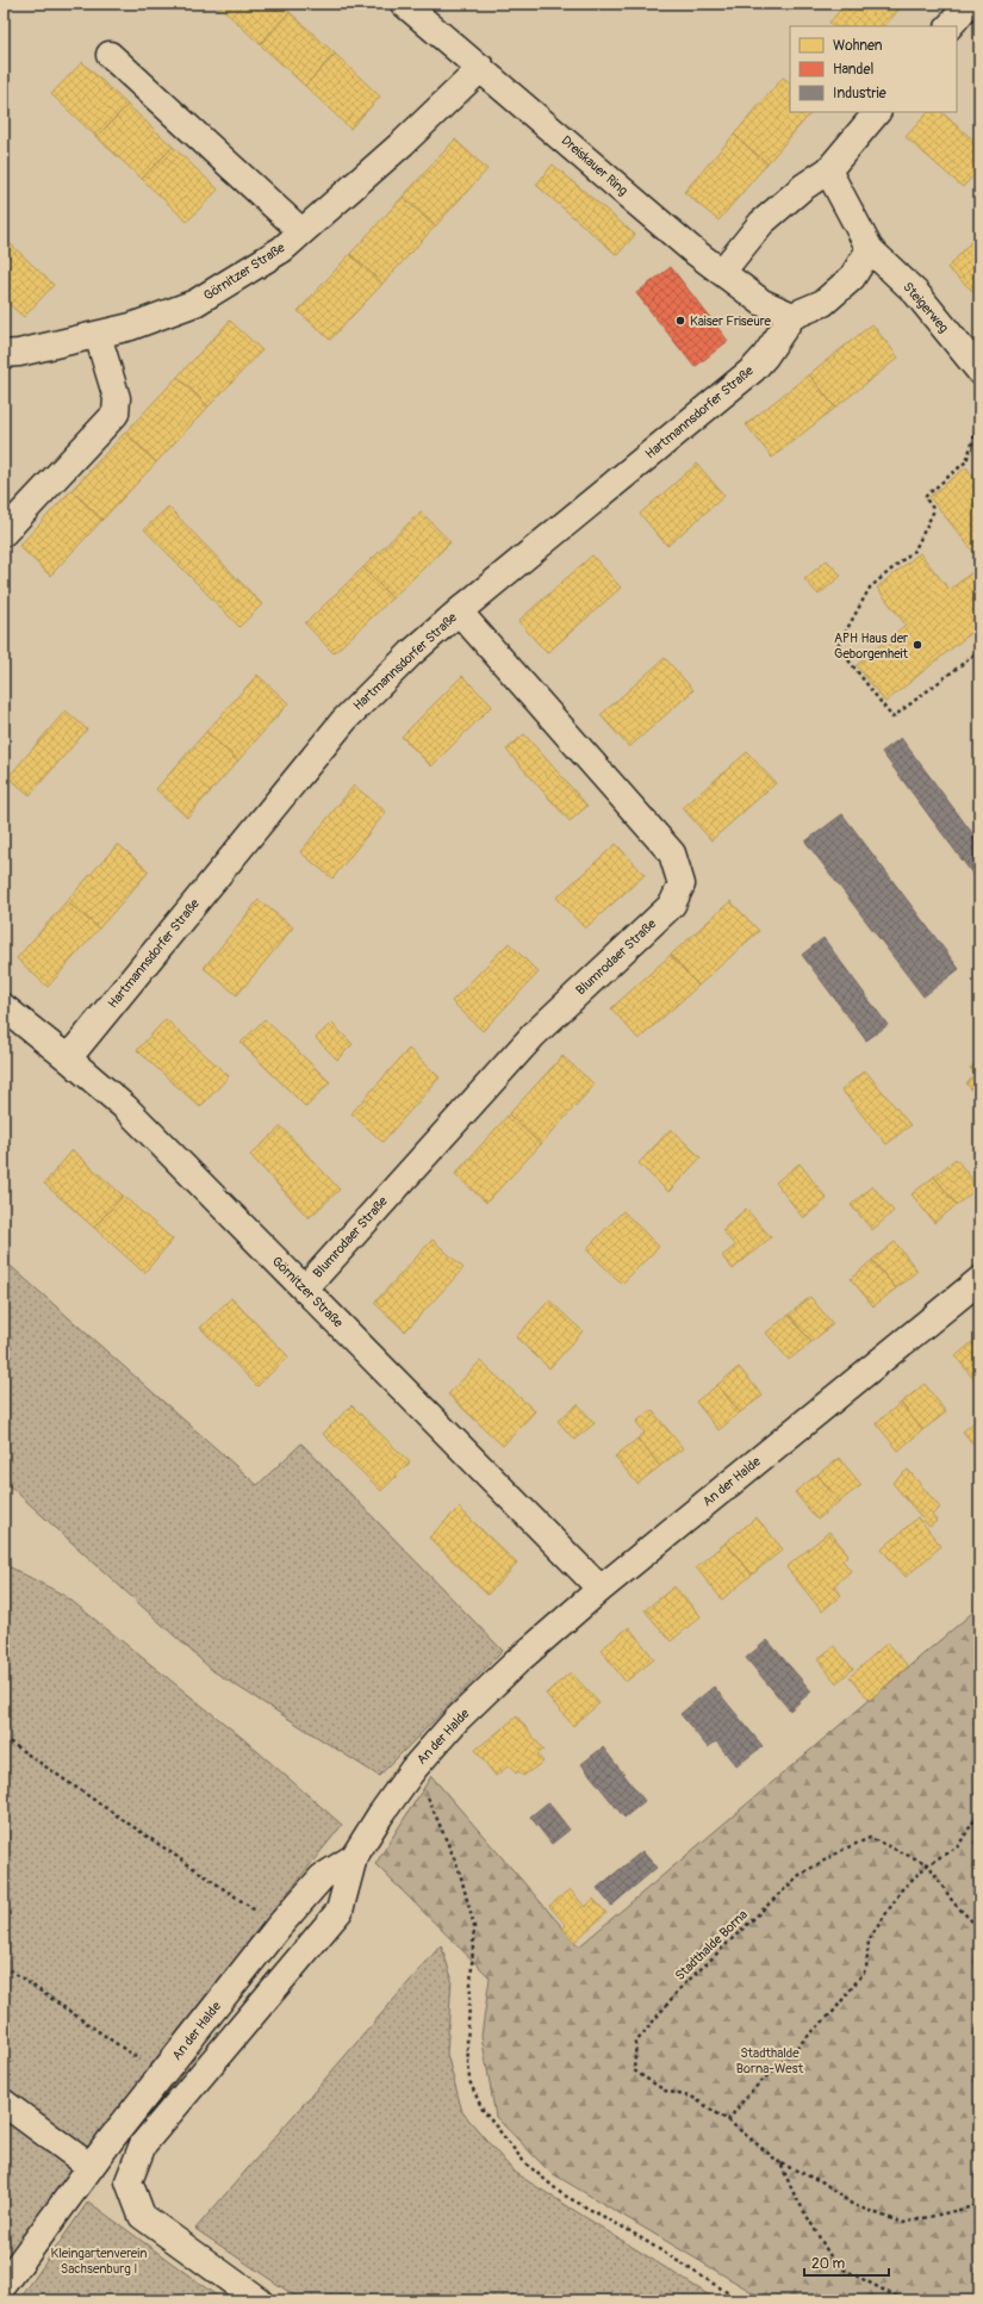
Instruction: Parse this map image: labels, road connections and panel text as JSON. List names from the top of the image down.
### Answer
{
  "streets": {
    "street": [
      "Dreiskauer Ring",
      "Görnitzer Straße",
      "Steigerweg",
      "Hartmannsdorfer Straße",
      "Blumrodaer Straße",
      "An der Halde"
    ],
    "path": ["Stadthalde Borna"]
  },
  "crossings": [
    ["Dreiskauer Ring", "Görnitzer Straße"],
    ["Dreiskauer Ring", "Hartmannsdorfer Straße"],
    ["Görnitzer Straße", "Hartmannsdorfer Straße"],
    ["Görnitzer Straße", "Blumrodaer Straße"],
    ["Görnitzer Straße", "An der Halde"],
    ["Hartmannsdorfer Straße", "Blumrodaer Straße"]
  ],
  "parks": ["Stadthalde Borna-West", "Kleingartenverein Sachsenburg I"],
  "places": ["Kaiser Friseure", "APH Haus der Geborgenheit"],
  "legend": ["Wohnen", "Handel", "Industrie"],
  "scale_bar": "20 m"
}
